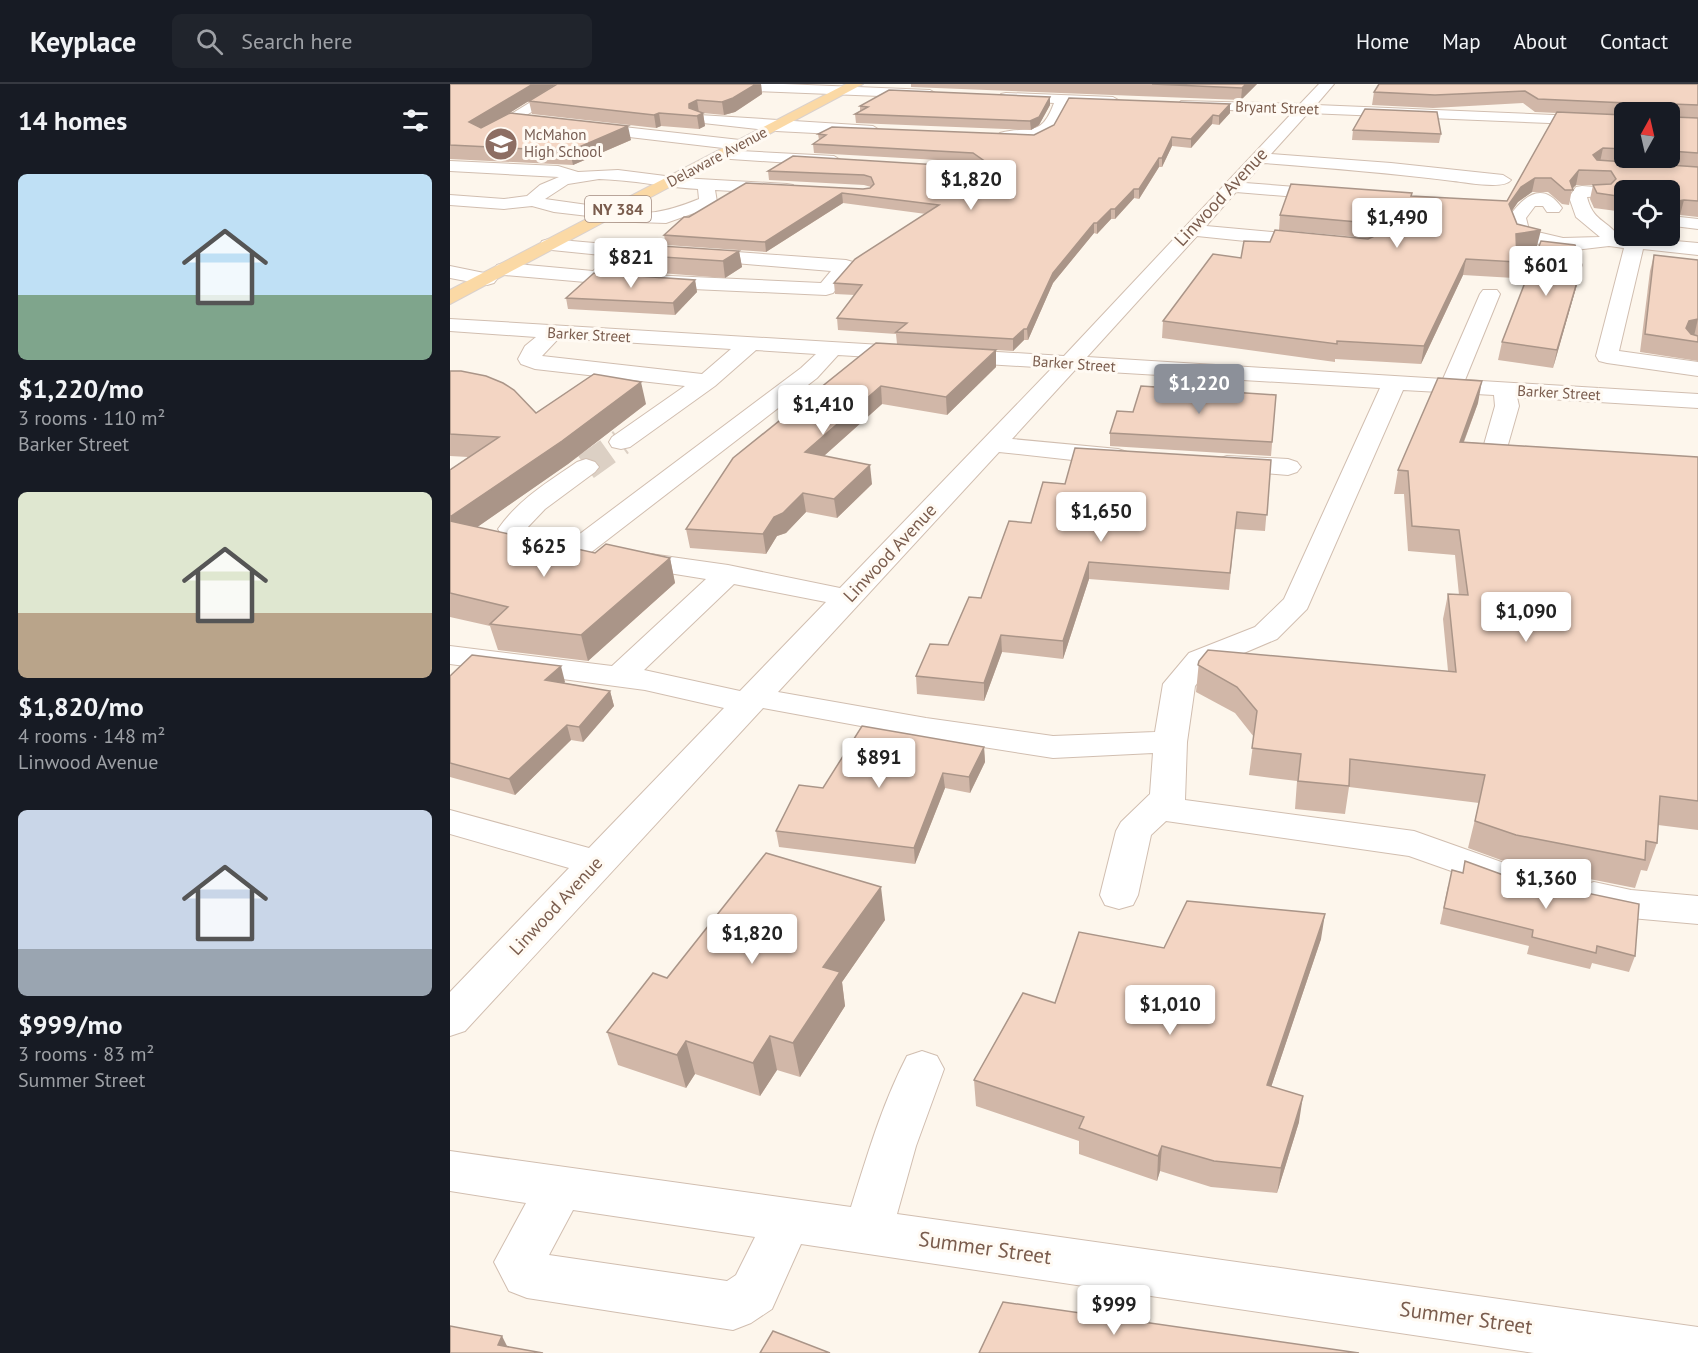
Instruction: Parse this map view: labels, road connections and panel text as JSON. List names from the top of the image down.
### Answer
{
  "streets": {
    "main road": ["Delaware Avenue", "NY 384"],
    "street": [
      "Bryant Street",
      "Linwood Avenue",
      "Barker Street",
      "Summer Street"
    ]
  },
  "crossings": [
    ["Bryant Street", "Linwood Avenue"],
    ["Linwood Avenue", "Barker Street"]
  ],
  "places": {
    "school or university": ["McMahon High School"]
  },
  "north": "top",
  "page": {
    "header": "Keyplace",
    "search": "Search here",
    "nav": [
      "Home",
      "Map",
      "About",
      "Contact"
    ],
    "heading": "14 homes",
    "list": [
      {
        "name": "$1,220/mo",
        "note": "3 rooms · 110 m² · Barker Street"
      },
      {
        "name": "$1,820/mo",
        "note": "4 rooms · 148 m² · Linwood Avenue"
      },
      {
        "name": "$999/mo",
        "note": "3 rooms · 83 m² · Summer Street"
      }
    ],
    "price": [
      "$1,820",
      "$1,490",
      "$821",
      "$601",
      "$1,220",
      "$1,410",
      "$1,650",
      "$625",
      "$1,090",
      "$891",
      "$1,360",
      "$1,820",
      "$1,010",
      "$999"
    ]
  }
}
